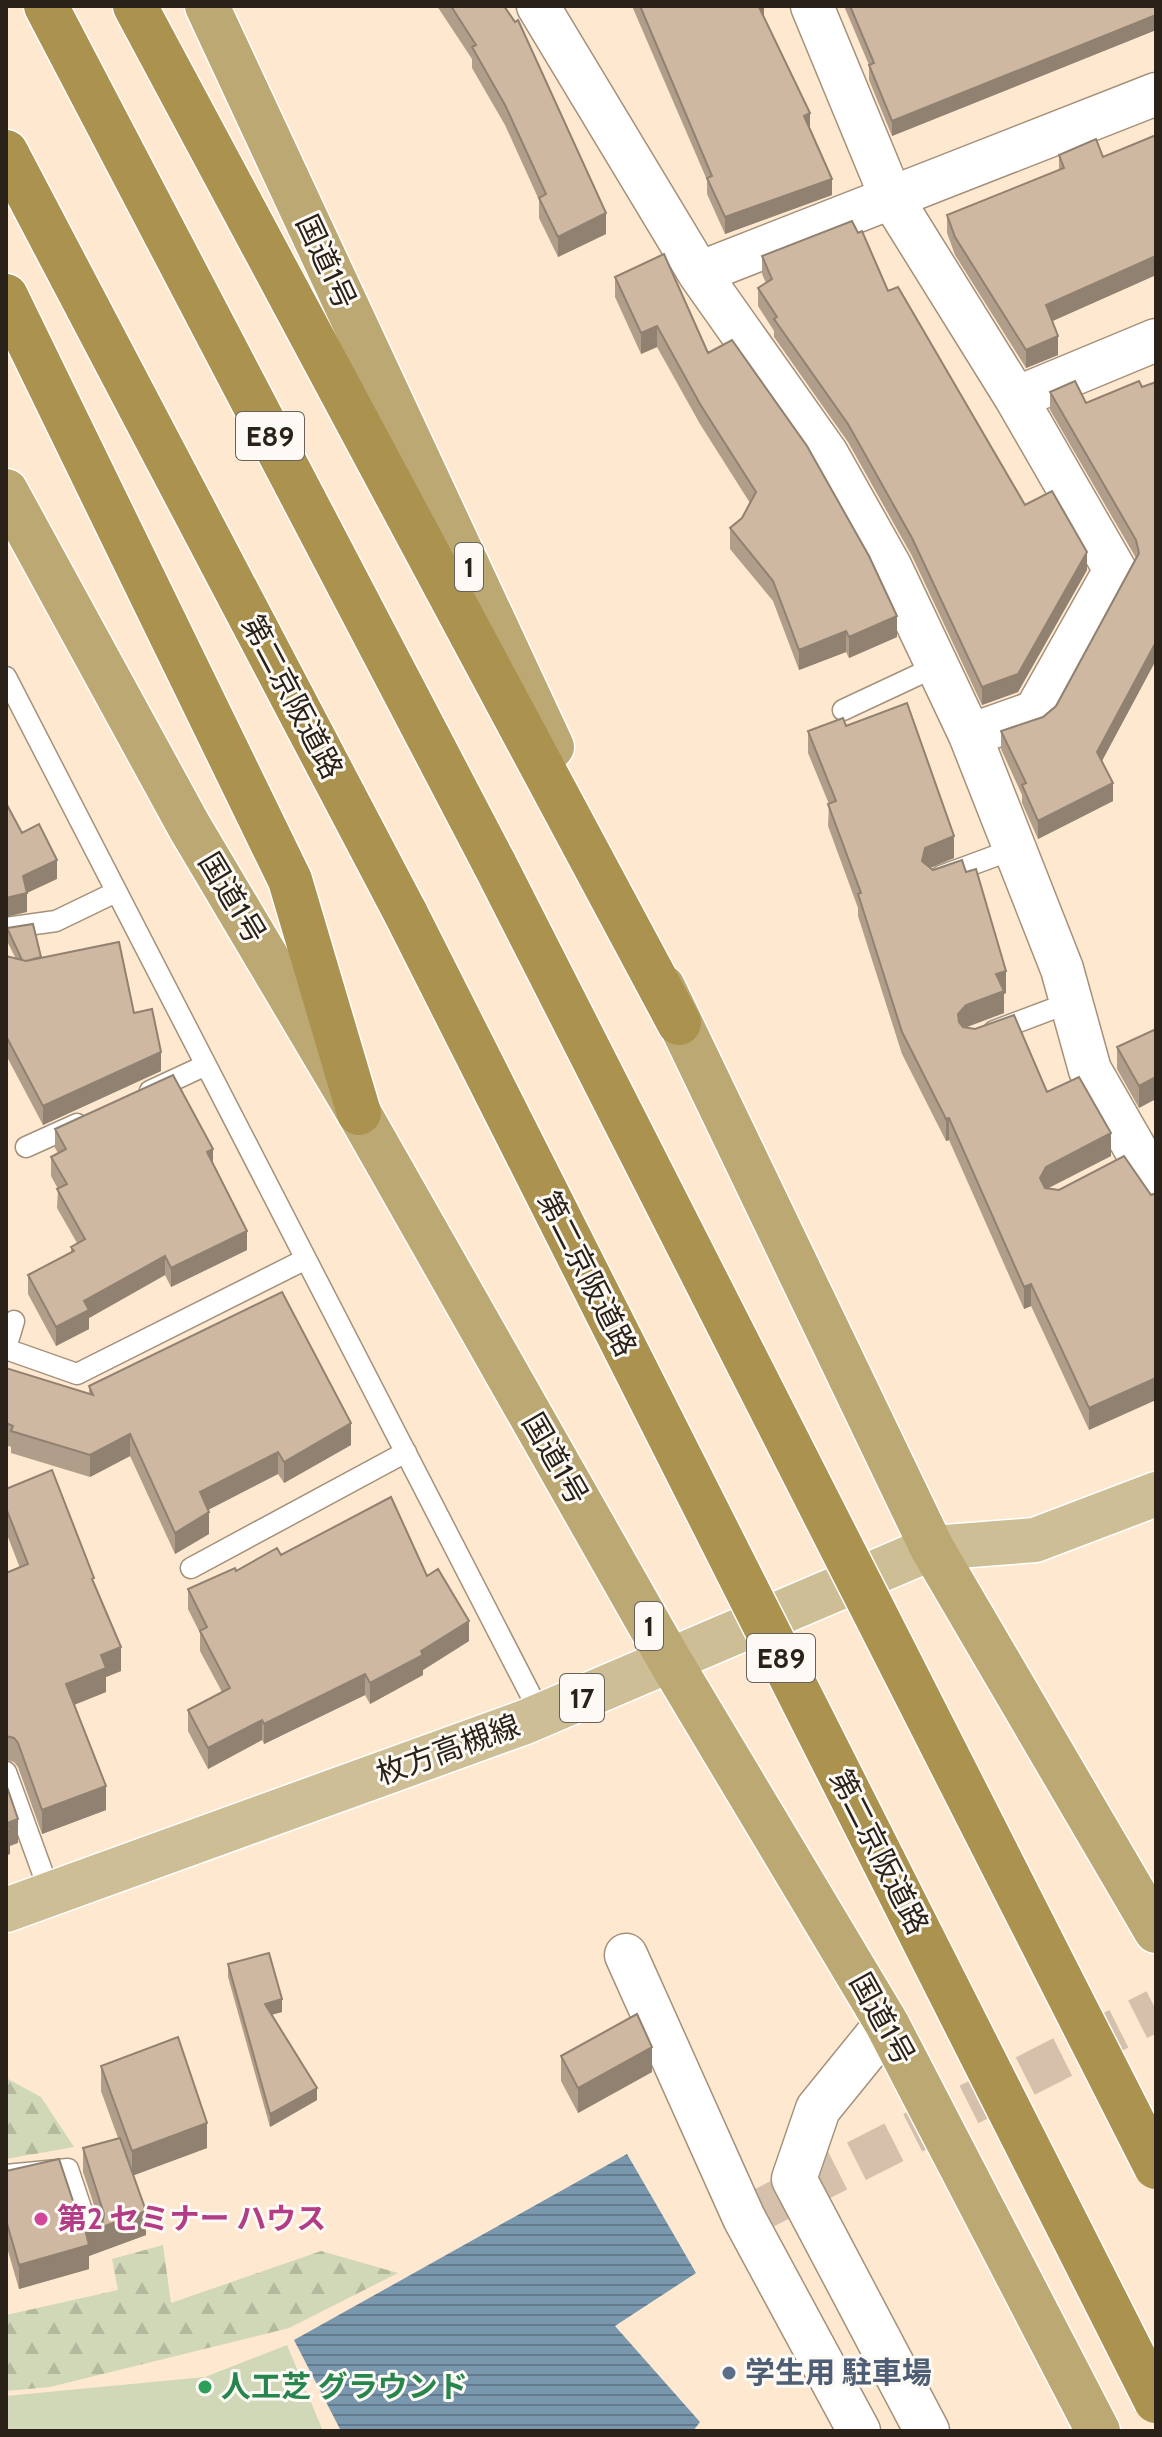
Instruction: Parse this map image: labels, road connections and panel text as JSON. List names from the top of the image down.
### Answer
{
  "streets": {
    "highway": [
      "国道1号",
      "E89",
      "1",
      "第二京阪道路"
    ],
    "main road": ["17", "枚方高槻線"]
  },
  "crossings": [
    ["国道1号", "枚方高槻線"]
  ],
  "places": ["第2 セミナー ハウス", "学生用 駐車場", "人工芝 グラウンド"]
}
